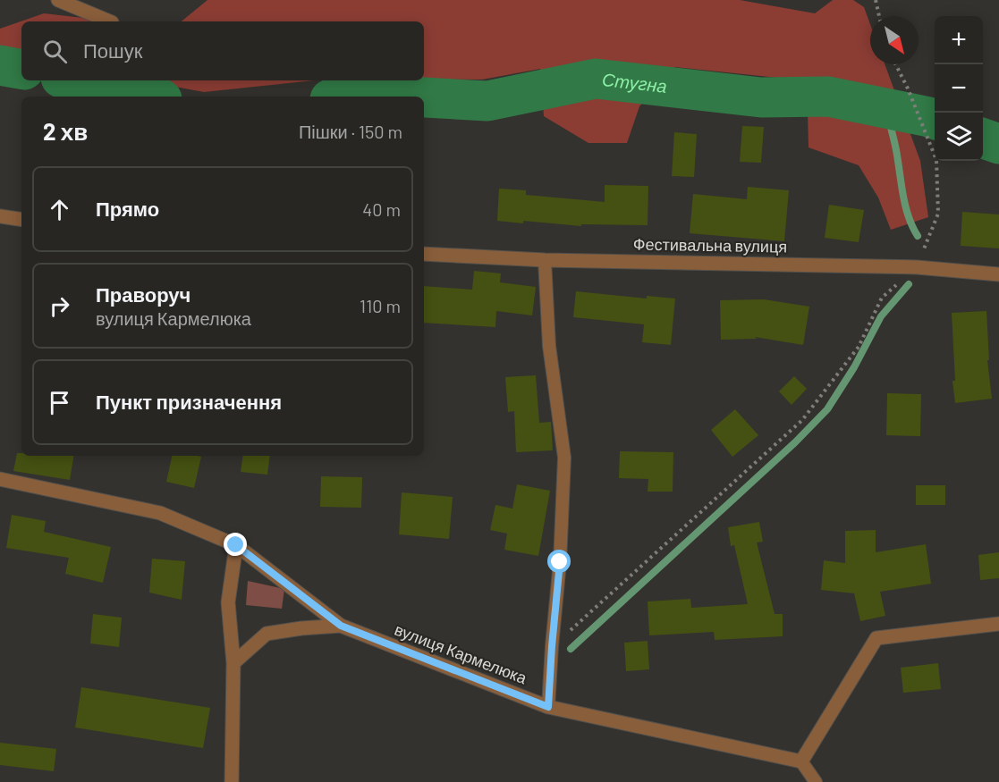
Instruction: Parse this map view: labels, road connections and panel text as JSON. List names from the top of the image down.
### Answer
{
  "streets": {
    "street": ["Фестивальна вулиця", "вулиця Кармелюка"]
  },
  "water": ["Стугна"],
  "north": "bottom right",
  "page": {
    "map_buttons": ["+", "−"],
    "search": "Пошук",
    "heading": ["2 хв", "Пішки · 150 m"],
    "list": [
      ["Прямо", "40 m"],
      ["Праворуч", "вулиця Кармелюка", "110 m"],
      "Пункт призначення"
    ]
  }
}
